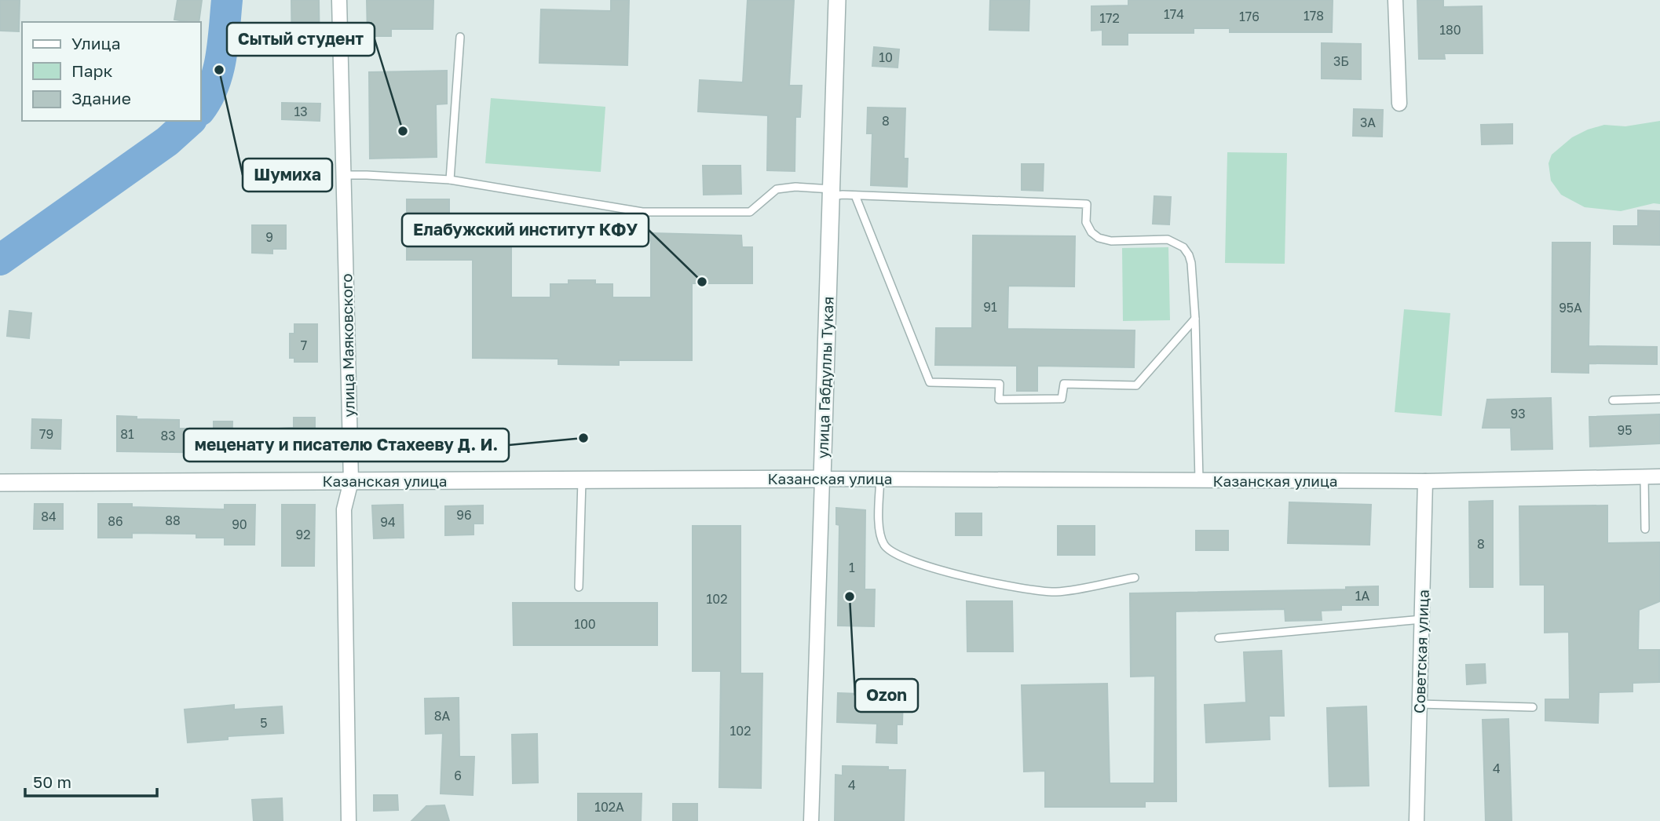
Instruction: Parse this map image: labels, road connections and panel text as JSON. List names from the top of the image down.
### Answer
{
  "streets": {
    "street": [
      "улица Маяковского",
      "улица Габдуллы Тукая",
      "Казанская улица",
      "Советская улица"
    ]
  },
  "crossings": [
    ["улица Маяковского", "Казанская улица"],
    ["улица Габдуллы Тукая", "Казанская улица"],
    ["Казанская улица", "Советская улица"]
  ],
  "places": [
    "Шумиха",
    "Сытый студент",
    "Елабужский институт КФУ",
    "меценату и писателю Стахееву Д. И.",
    "Ozon"
  ],
  "house_numbers": [
    "174",
    "178",
    "176",
    "172",
    "180",
    "10",
    "3Б",
    "13",
    "8",
    "3А",
    "9",
    "91",
    "95А",
    "7",
    "93",
    "95",
    "79",
    "81",
    "83",
    "96",
    "84",
    "88",
    "86",
    "94",
    "90",
    "92",
    "8",
    "1",
    "1А",
    "102",
    "100",
    "8А",
    "5",
    "102",
    "4",
    "6",
    "4",
    "102А"
  ],
  "legend": ["Улица", "Парк", "Здание"],
  "scale_bar": "50 m"
}
